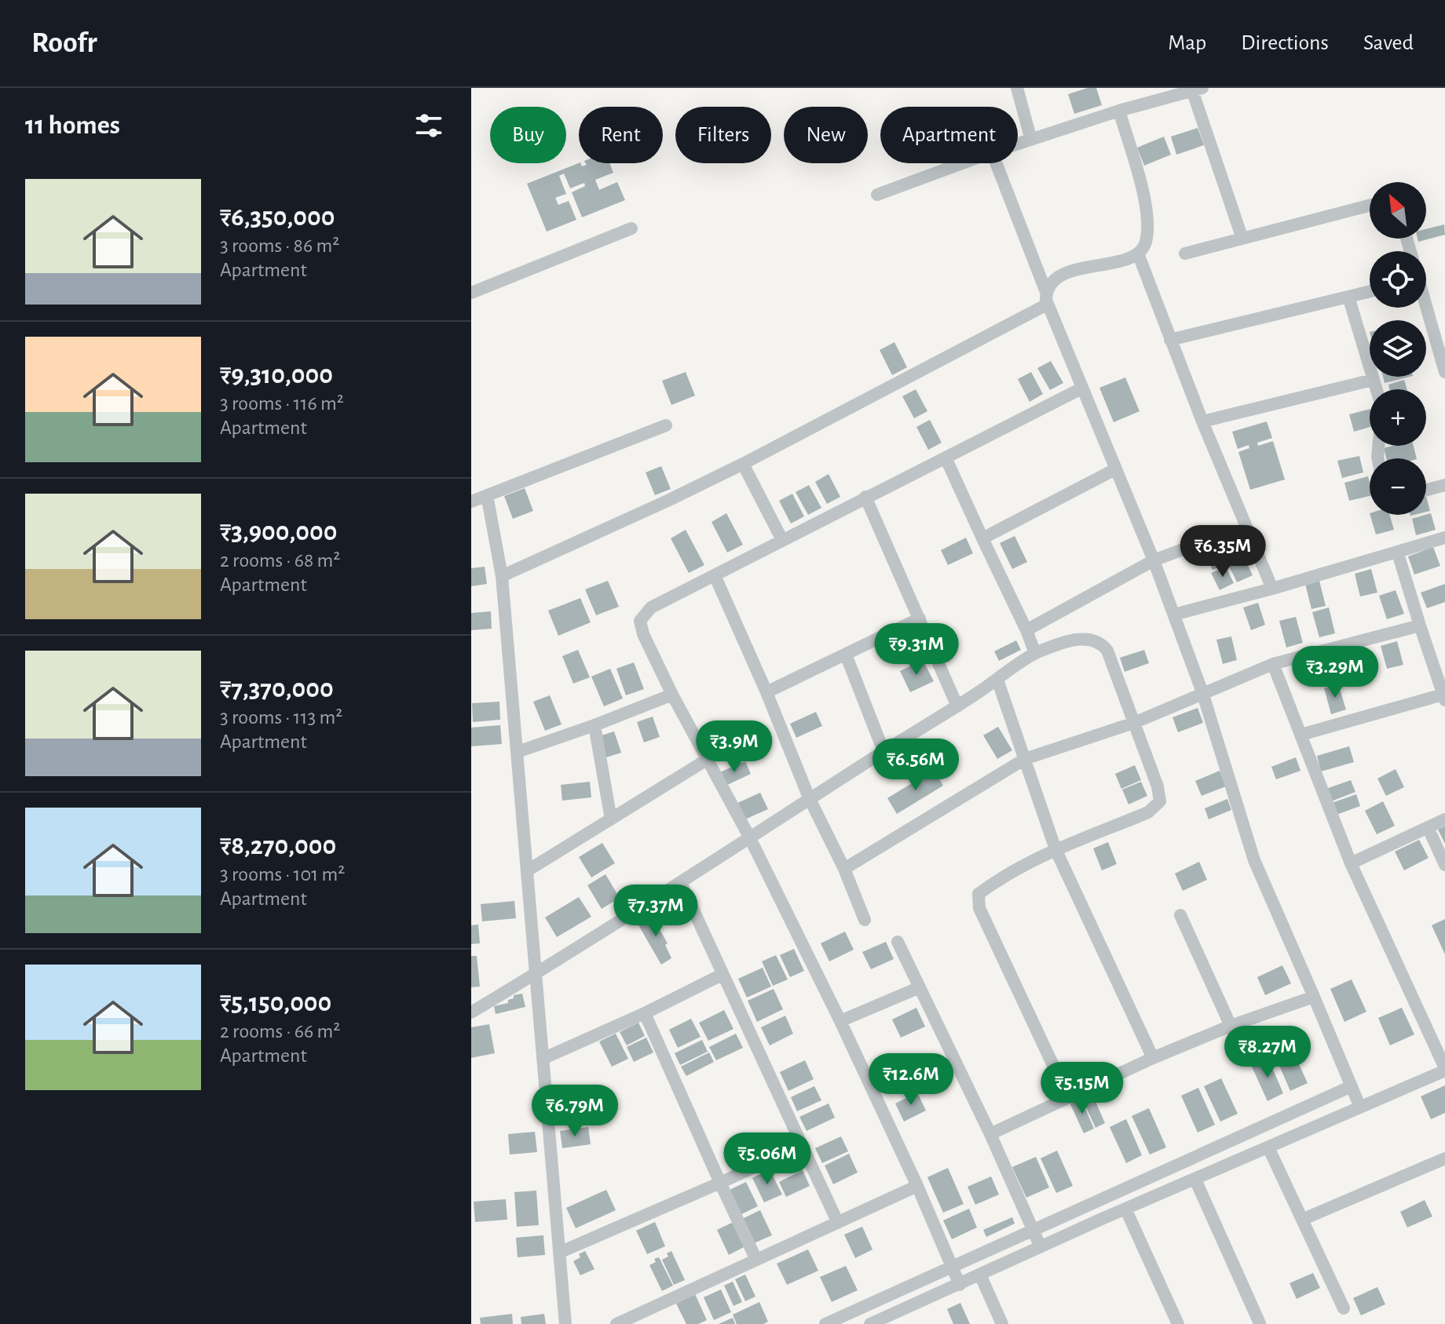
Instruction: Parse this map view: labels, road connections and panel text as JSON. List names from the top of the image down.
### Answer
{
  "north": "top left",
  "page": {
    "header": "Roofr",
    "nav": ["Map", "Directions", "Saved"],
    "heading": "11 homes",
    "chip": [
      "Buy",
      "Rent",
      "Filters",
      "New",
      "Apartment"
    ],
    "list": [
      {
        "name": "₹6,350,000",
        "note": "3 rooms · 86 m² · Apartment"
      },
      {
        "name": "₹9,310,000",
        "note": "3 rooms · 116 m² · Apartment"
      },
      {
        "name": "₹3,900,000",
        "note": "2 rooms · 68 m² · Apartment"
      },
      {
        "name": "₹7,370,000",
        "note": "3 rooms · 113 m² · Apartment"
      },
      {
        "name": "₹8,270,000",
        "note": "3 rooms · 101 m² · Apartment"
      },
      {
        "name": "₹5,150,000",
        "note": "2 rooms · 66 m² · Apartment"
      }
    ],
    "map_buttons": ["+", "−"],
    "price": [
      "₹6.35M",
      "₹9.31M",
      "₹3.29M",
      "₹3.9M",
      "₹6.56M",
      "₹7.37M",
      "₹8.27M",
      "₹12.6M",
      "₹5.15M",
      "₹6.79M",
      "₹5.06M"
    ]
  }
}
